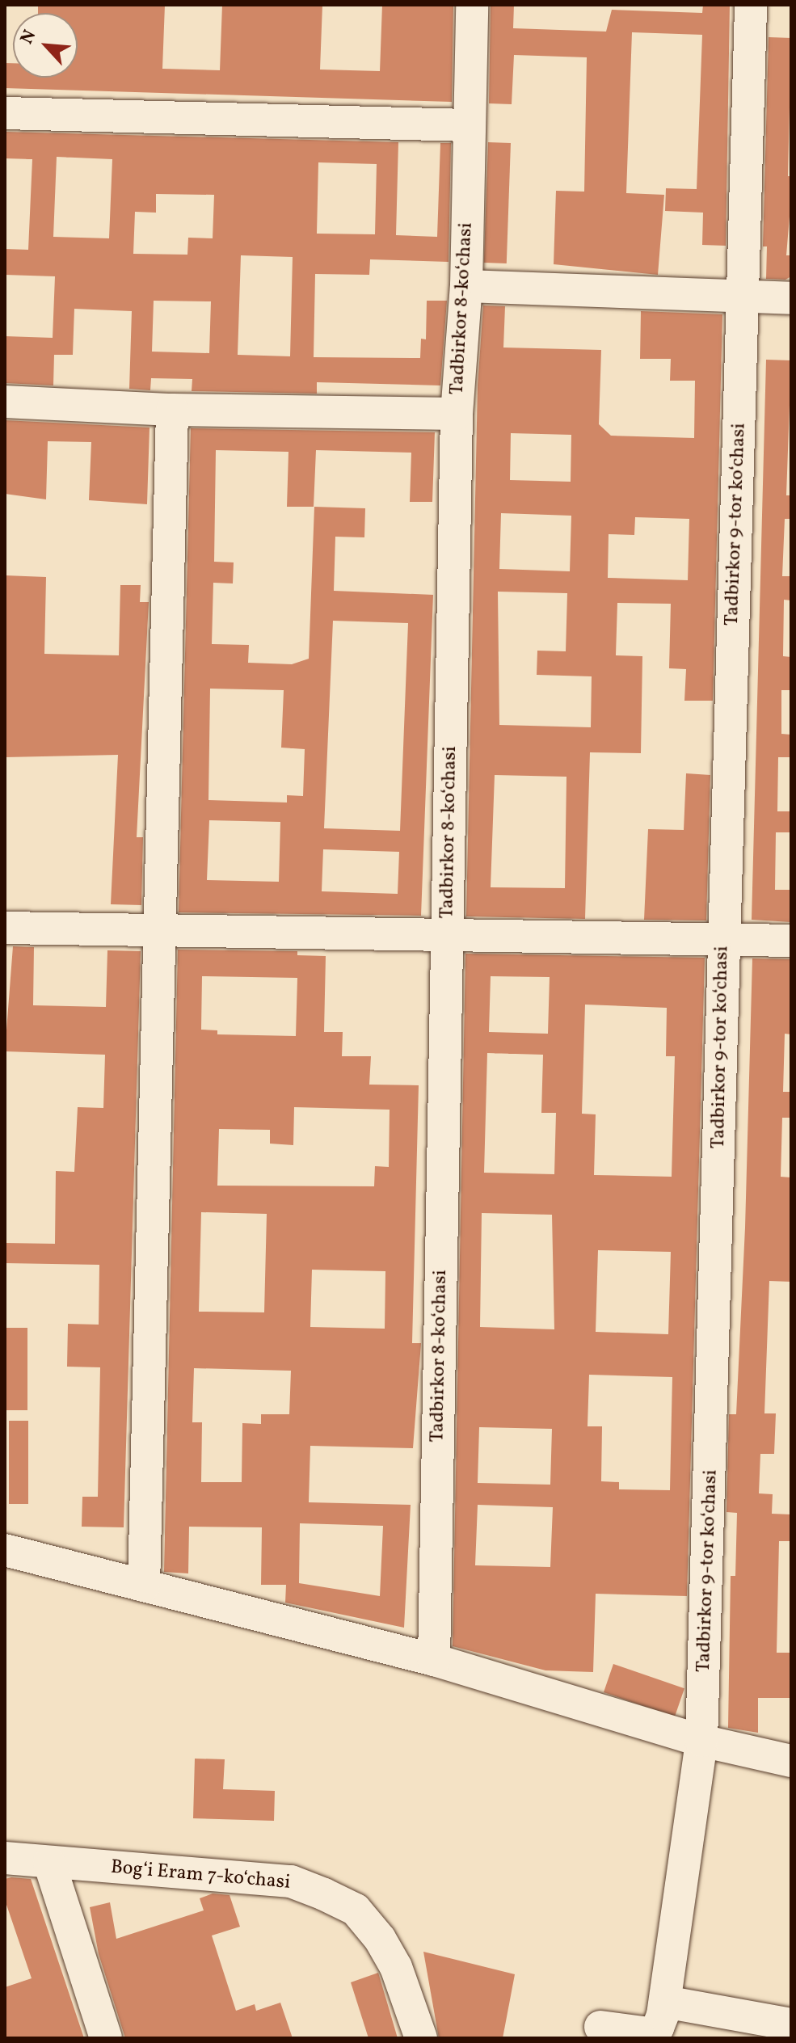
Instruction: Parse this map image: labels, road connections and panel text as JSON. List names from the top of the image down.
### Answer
{
  "streets": {
    "street": ["Tadbirkor 8-koʻchasi", "Tadbirkor 9-tor koʻchasi", "Bogʻi Eram 7-koʻchasi"]
  },
  "north": "top left"
}
